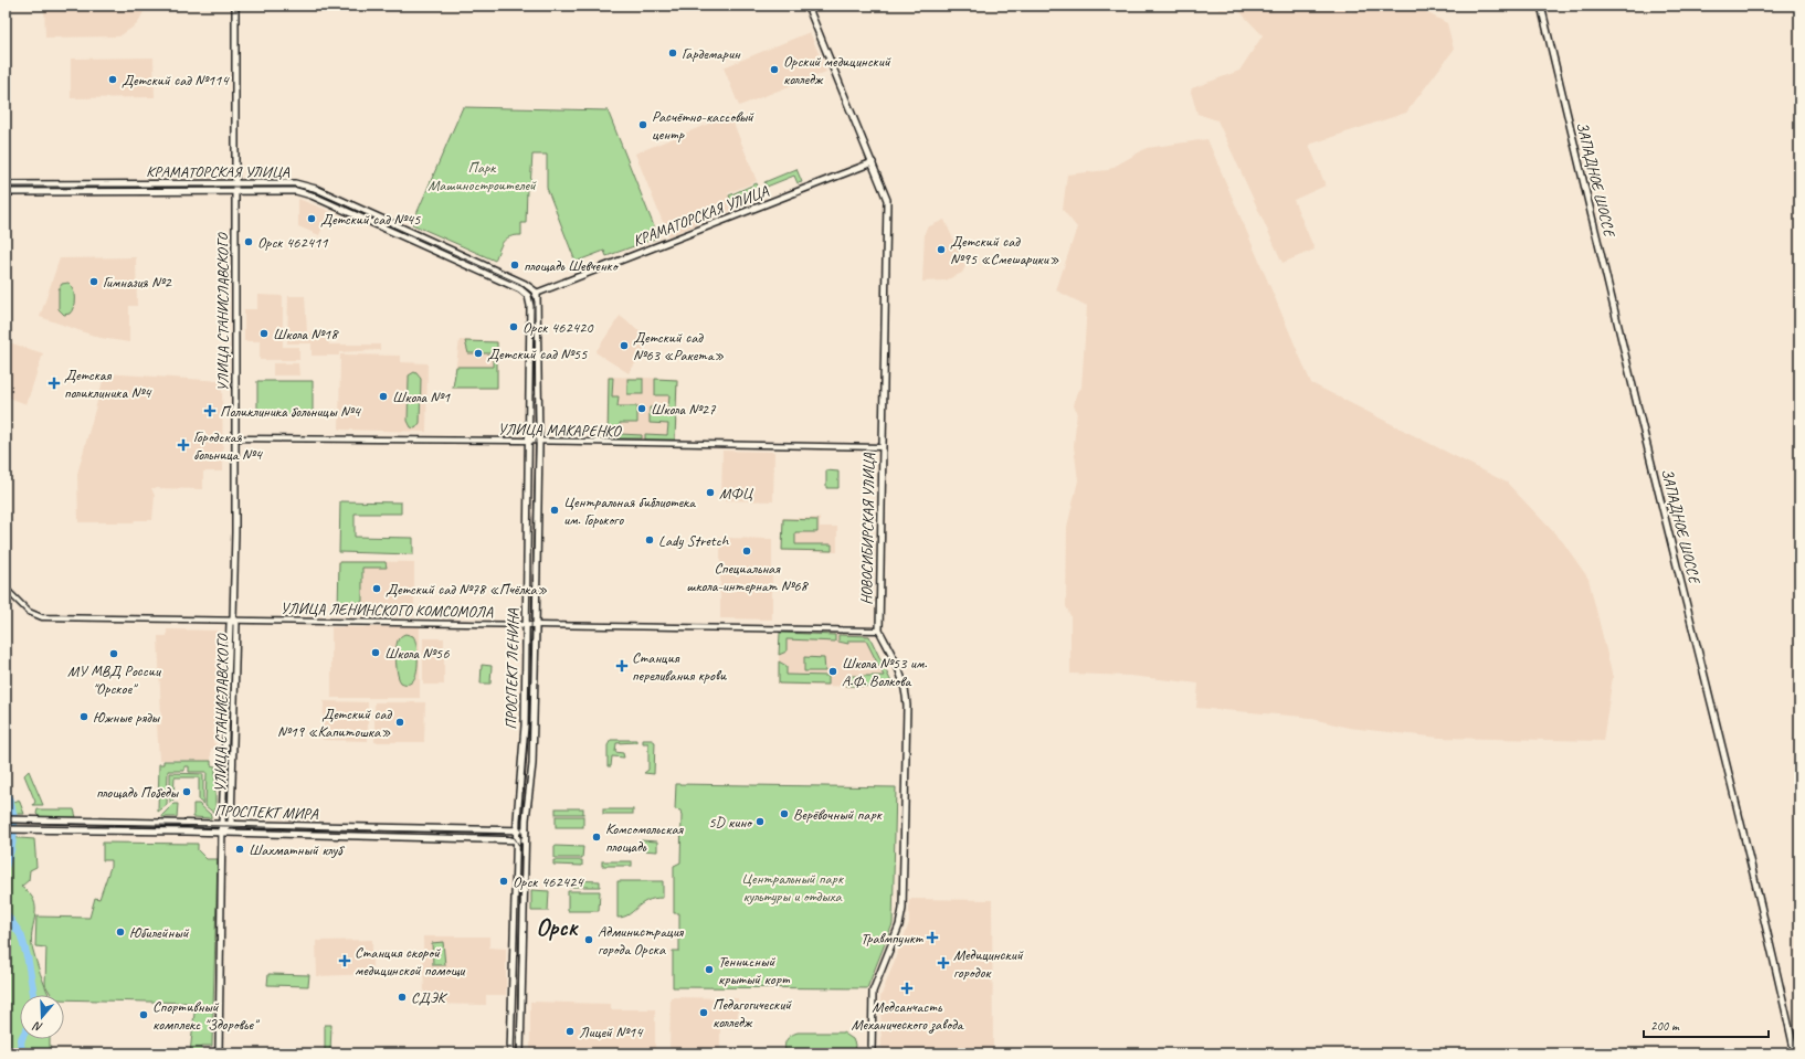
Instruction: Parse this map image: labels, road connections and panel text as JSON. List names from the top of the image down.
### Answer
{
  "streets": {
    "main road": [
      "КРАМАТОРСКАЯ УЛИЦА",
      "ЗАПАДНОЕ ШОССЕ",
      "УЛИЦА СТАНИСЛАВСКОГО",
      "НОВОСИБИРСКАЯ УЛИЦА",
      "ПРОСПЕКТ ЛЕНИНА",
      "ПРОСПЕКТ МИРА"
    ],
    "street": ["УЛИЦА МАКАРЕНКО", "УЛИЦА ЛЕНИНСКОГО КОМСОМОЛА"]
  },
  "crossings": [
    ["КРАМАТОРСКАЯ УЛИЦА", "УЛИЦА СТАНИСЛАВСКОГО"],
    ["КРАМАТОРСКАЯ УЛИЦА", "НОВОСИБИРСКАЯ УЛИЦА"],
    ["КРАМАТОРСКАЯ УЛИЦА", "ПРОСПЕКТ ЛЕНИНА"],
    ["УЛИЦА СТАНИСЛАВСКОГО", "УЛИЦА МАКАРЕНКО"],
    ["УЛИЦА СТАНИСЛАВСКОГО", "УЛИЦА ЛЕНИНСКОГО КОМСОМОЛА"],
    ["УЛИЦА СТАНИСЛАВСКОГО", "ПРОСПЕКТ МИРА"],
    ["УЛИЦА МАКАРЕНКО", "НОВОСИБИРСКАЯ УЛИЦА"],
    ["УЛИЦА МАКАРЕНКО", "ПРОСПЕКТ ЛЕНИНА"],
    ["НОВОСИБИРСКАЯ УЛИЦА", "УЛИЦА ЛЕНИНСКОГО КОМСОМОЛА"],
    ["УЛИЦА ЛЕНИНСКОГО КОМСОМОЛА", "ПРОСПЕКТ ЛЕНИНА"],
    ["ПРОСПЕКТ ЛЕНИНА", "ПРОСПЕКТ МИРА"]
  ],
  "districts": ["Орск"],
  "parks": ["Парк Машиностроителей", "Центральный парк культуры и отдыха"],
  "places": {
    "other": [
      "Гардемарин",
      "Орский медицинский колледж",
      "Детский сад №114",
      "Расчётно-кассовый центр",
      "Детский сад №45",
      "Орск 462411",
      "Детский сад №95 «Смешарики»",
      "площадь Шевченко",
      "Гимназия №2",
      "Орск 462420",
      "Школа №18",
      "Детский сад №63 «Ракета»",
      "Детский сад №55",
      "Школа №1",
      "Школа №27",
      "МФЦ",
      "Центральная библиотека им. Горького",
      "Lady Stretch",
      "Специальная школа-интернат №68",
      "Детский сад №78 «Пчёлка»",
      "Школа №56",
      "МУ МВД России \"Орское\"",
      "Школа №53 им. А.Ф. Волкова",
      "Южные ряды",
      "Детский сад №19 «Капитошка»",
      "площадь Победы",
      "Верёвочный парк",
      "5D кино",
      "Комсомольская площадь",
      "Шахматный клуб",
      "Орск 462424",
      "Юбилейный",
      "Администрация города Орска",
      "Теннисный крытый корт",
      "СДЭК",
      "Педагогический колледж",
      "Спортивный комплекс \"Здоровье\"",
      "Лицей №14"
    ],
    "health": [
      "Детская поликлиника №4",
      "Поликлиника больницы №4",
      "Городская больница №4",
      "Станция переливания крови",
      "Травмпункт",
      "Станция скорой медицинской помощи",
      "Медицинский городок",
      "Медсанчасть Механического завода"
    ]
  },
  "scale_bar": "200 m",
  "north": "bottom"
}
